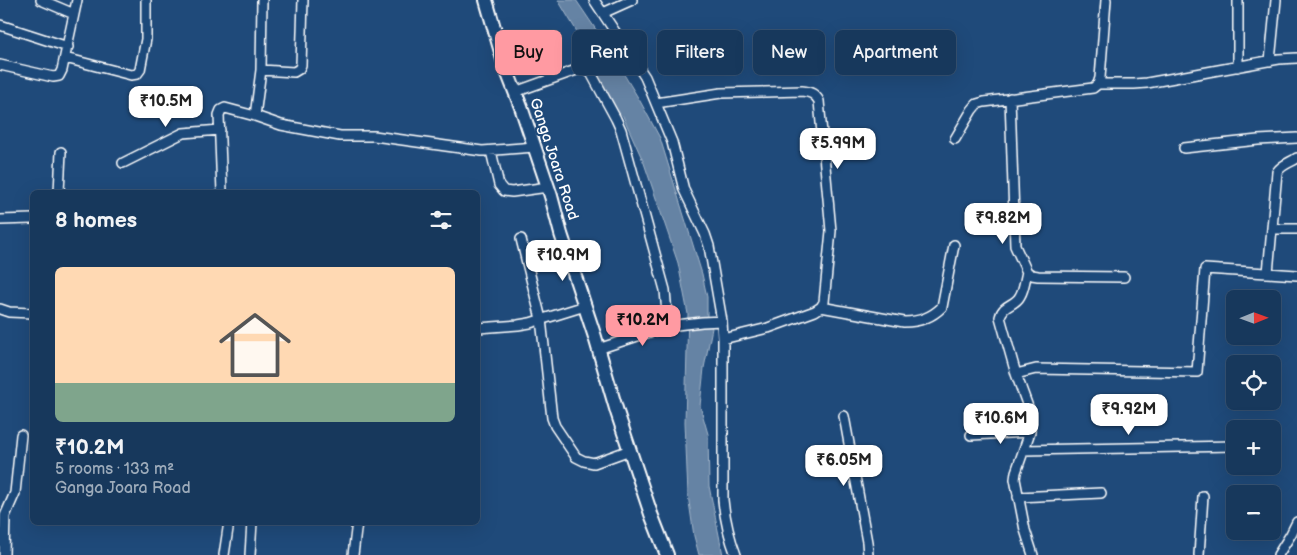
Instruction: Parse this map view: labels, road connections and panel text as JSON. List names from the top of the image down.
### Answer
{
  "streets": {
    "main road": ["Ganga Joara Road"]
  },
  "north": "right",
  "page": {
    "chip": [
      "Buy",
      "Rent",
      "Filters",
      "New",
      "Apartment"
    ],
    "price": [
      "₹10.5M",
      "₹5.99M",
      "₹9.82M",
      "₹10.9M",
      "₹10.2M",
      "₹9.92M",
      "₹10.6M",
      "₹6.05M"
    ],
    "heading": "8 homes",
    "list": [
      {
        "name": "₹10.2M",
        "note": "5 rooms · 133 m² · Ganga Joara Road"
      }
    ],
    "map_buttons": ["+", "−"]
  }
}
